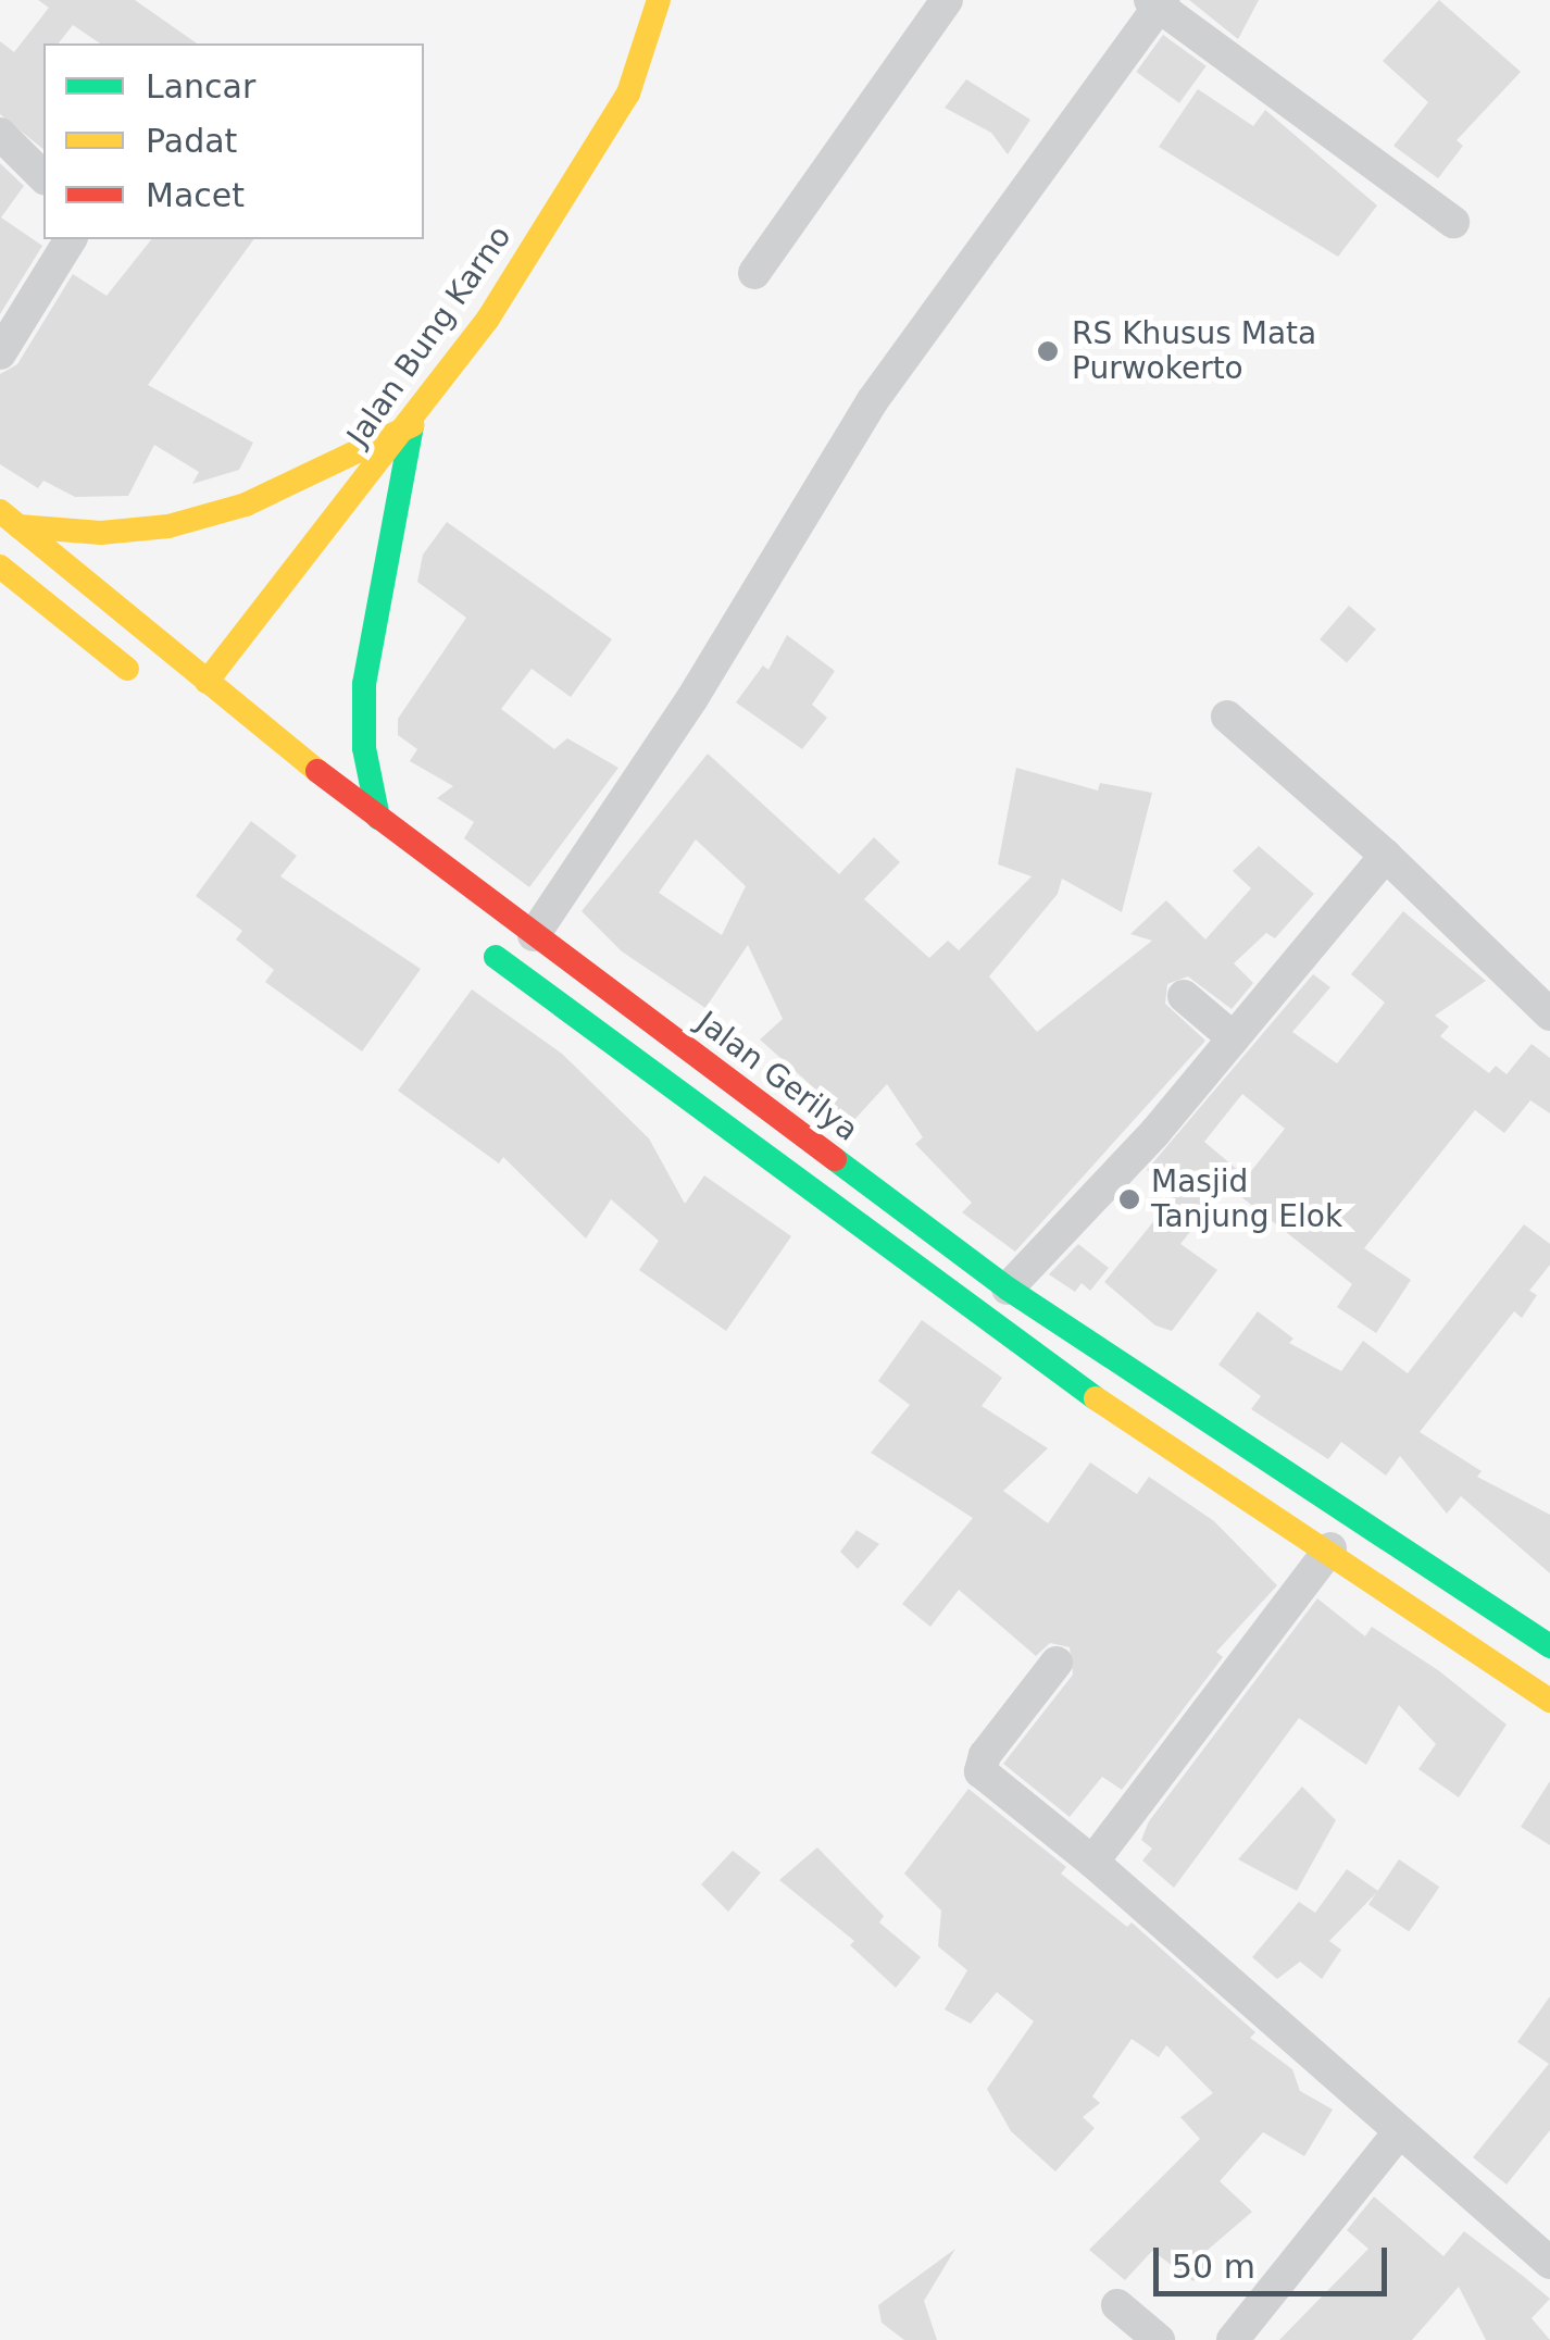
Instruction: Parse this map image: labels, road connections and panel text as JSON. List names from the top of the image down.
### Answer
{
  "streets": {
    "main road": ["Jalan Bung Karno", "Jalan Gerilya"]
  },
  "crossings": [
    ["Jalan Bung Karno", "Jalan Gerilya"]
  ],
  "places": ["RS Khusus Mata Purwokerto", "Masjid Tanjung Elok"],
  "legend": ["Lancar", "Padat", "Macet"],
  "scale_bar": "50 m"
}
